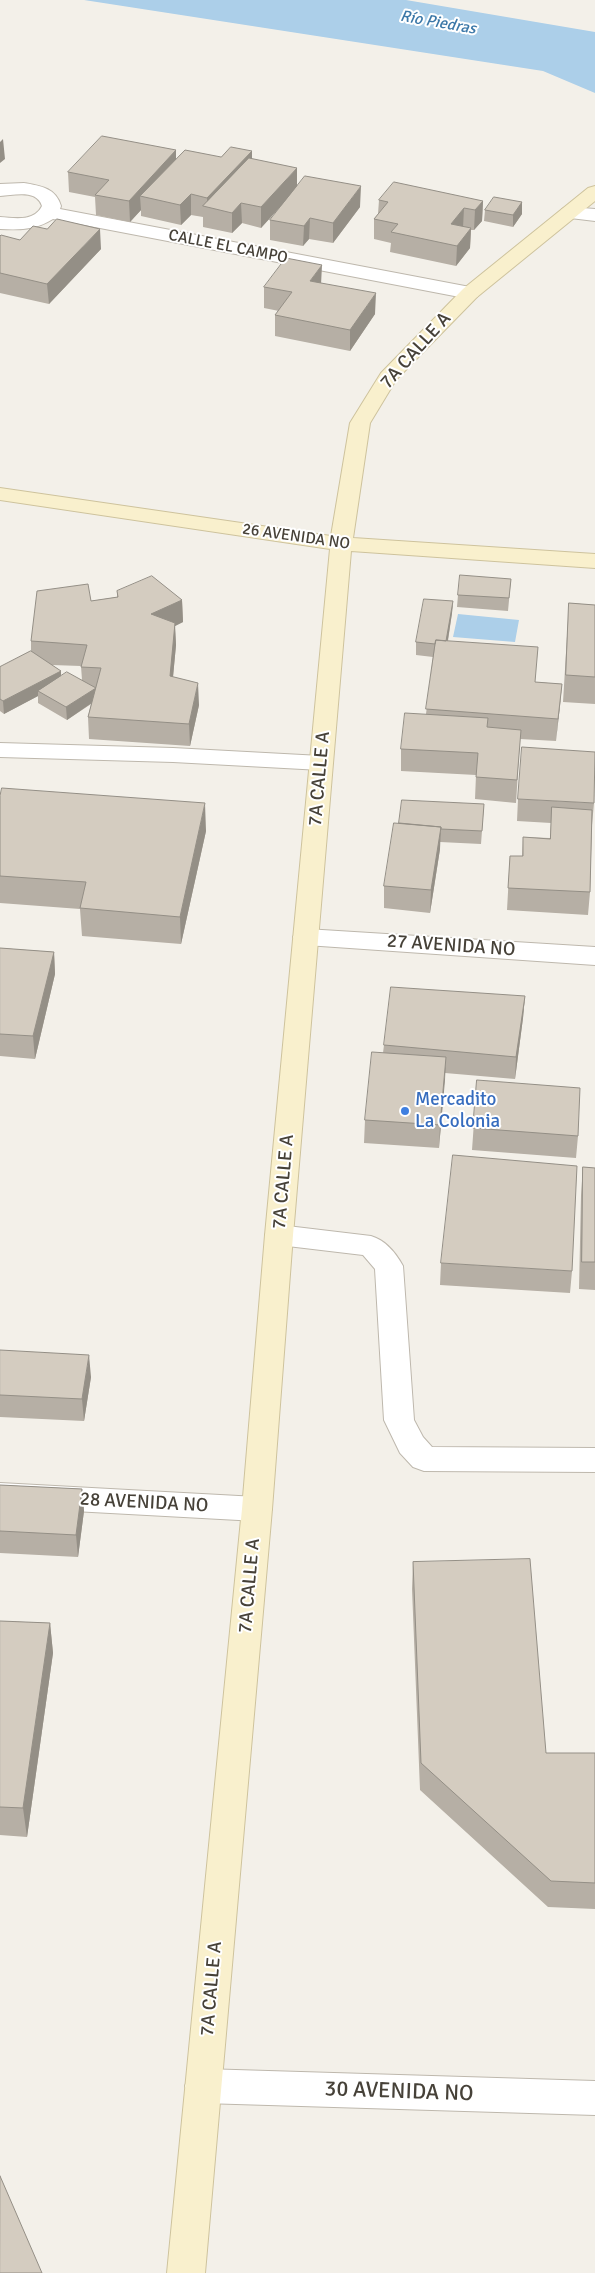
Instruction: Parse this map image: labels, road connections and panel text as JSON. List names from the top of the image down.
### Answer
{
  "streets": {
    "street": [
      "CALLE EL CAMPO",
      "7A CALLE A",
      "26 AVENIDA NO",
      "27 AVENIDA NO",
      "28 AVENIDA NO",
      "30 AVENIDA NO"
    ]
  },
  "crossings": [
    ["CALLE EL CAMPO", "7A CALLE A"],
    ["7A CALLE A", "26 AVENIDA NO"],
    ["7A CALLE A", "27 AVENIDA NO"],
    ["7A CALLE A", "28 AVENIDA NO"],
    ["7A CALLE A", "30 AVENIDA NO"]
  ],
  "water": ["Río Piedras"],
  "places": ["Mercadito La Colonia"]
}
